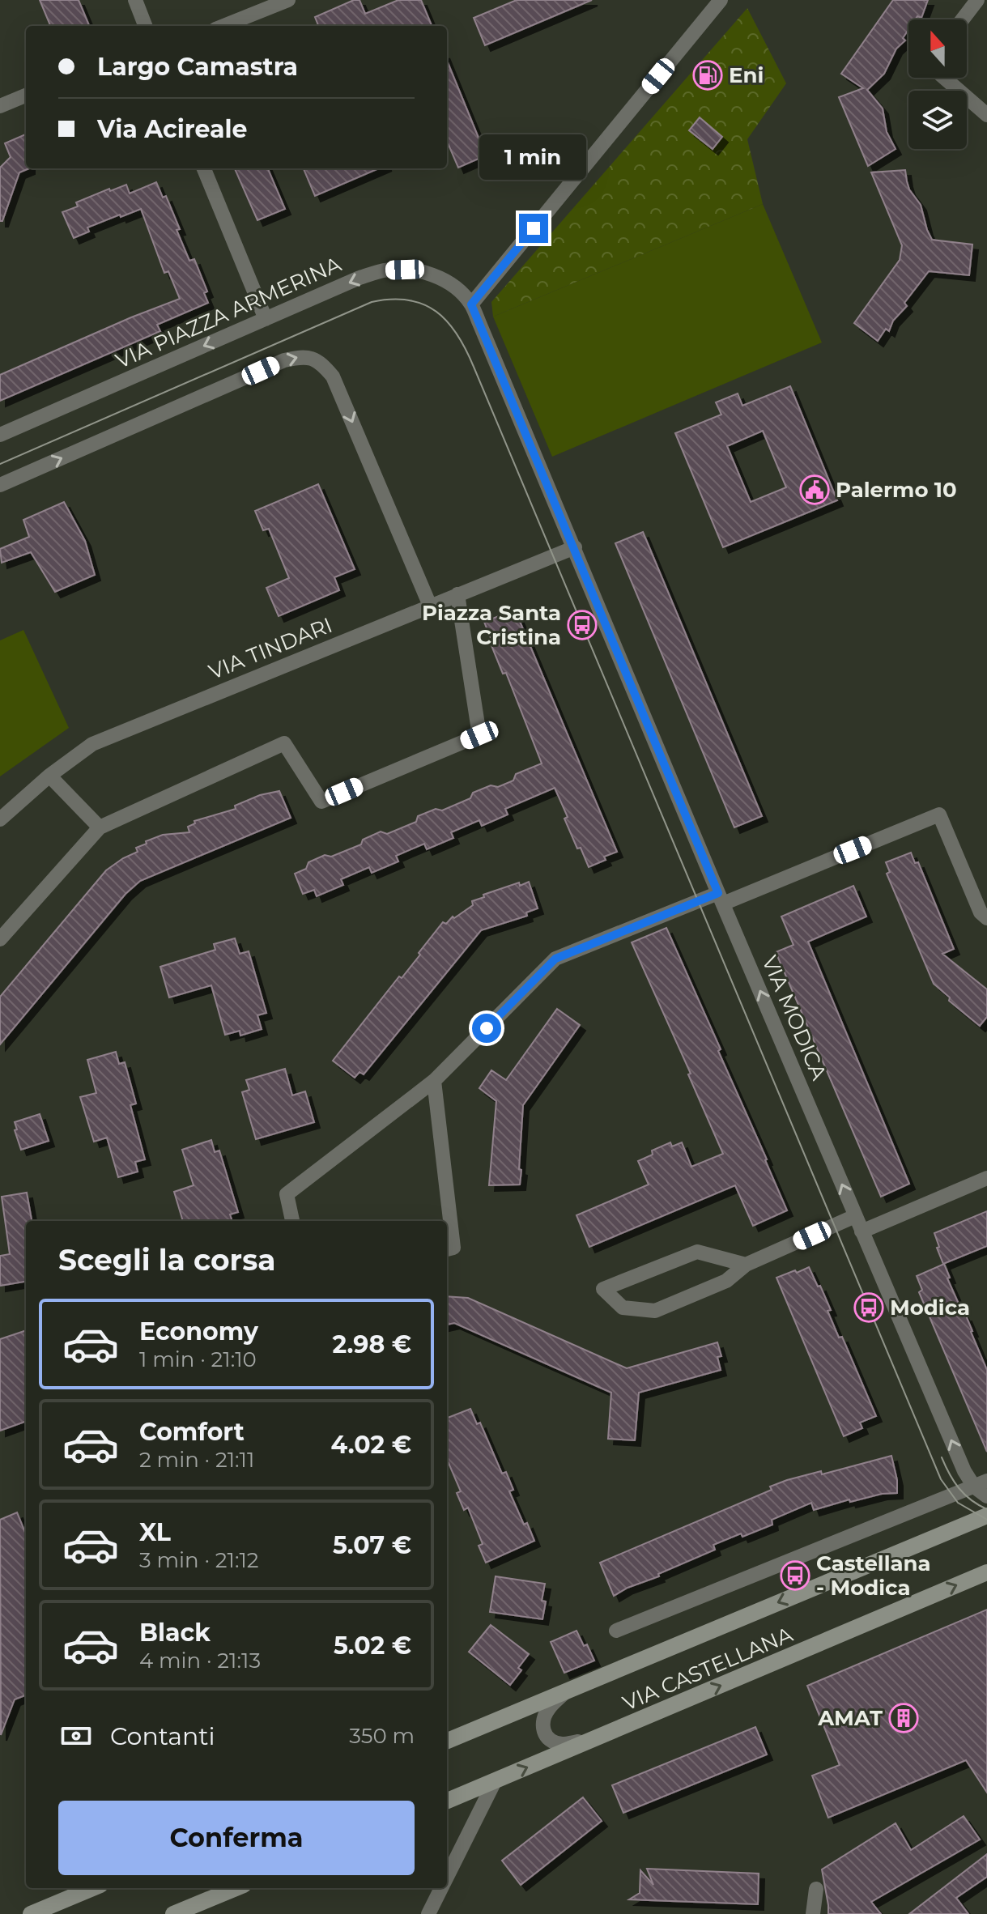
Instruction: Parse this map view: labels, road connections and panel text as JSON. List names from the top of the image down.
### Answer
{
  "streets": {
    "main road": ["VIA CASTELLANA"],
    "street": ["VIA PIAZZA ARMERINA", "VIA TINDARI", "VIA MODICA"]
  },
  "crossings": [
    ["VIA TINDARI", "VIA MODICA"]
  ],
  "one_way": ["VIA PIAZZA ARMERINA", "VIA MODICA"],
  "places": {
    "fuel station": ["Eni"],
    "public building": ["Palermo 10"],
    "bus stop": ["Piazza Santa Cristina", "Modica", "Castellana - Modica"],
    "building": ["AMAT"]
  },
  "north": "top",
  "page": {
    "banner": ["Largo Camastra", "Via Acireale"],
    "bubble": "1 min",
    "heading": "Scegli la corsa",
    "list": [
      {
        "name": "Economy",
        "note": "1 min · 21:10",
        "value": "2.98 €"
      },
      {
        "name": "Comfort",
        "note": "2 min · 21:11",
        "value": "4.02 €"
      },
      {
        "name": "XL",
        "note": "3 min · 21:12",
        "value": "5.07 €"
      },
      {
        "name": "Black",
        "note": "4 min · 21:13",
        "value": "5.02 €"
      }
    ],
    "pay": ["Contanti", "350 m"],
    "buttons": "Conferma"
  }
}
